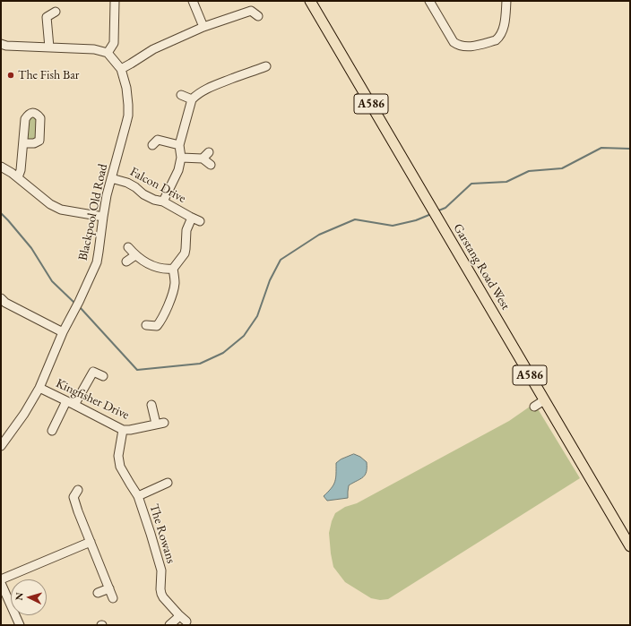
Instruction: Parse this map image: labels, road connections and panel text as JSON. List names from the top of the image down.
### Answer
{
  "streets": {
    "main road": ["A586", "Garstang Road West"],
    "street": [
      "Falcon Drive",
      "Blackpool Old Road",
      "Kingfisher Drive",
      "The Rowans"
    ]
  },
  "crossings": [
    ["Falcon Drive", "Blackpool Old Road"],
    ["Blackpool Old Road", "Kingfisher Drive"],
    ["Kingfisher Drive", "The Rowans"]
  ],
  "places": ["The Fish Bar"],
  "north": "left"
}
